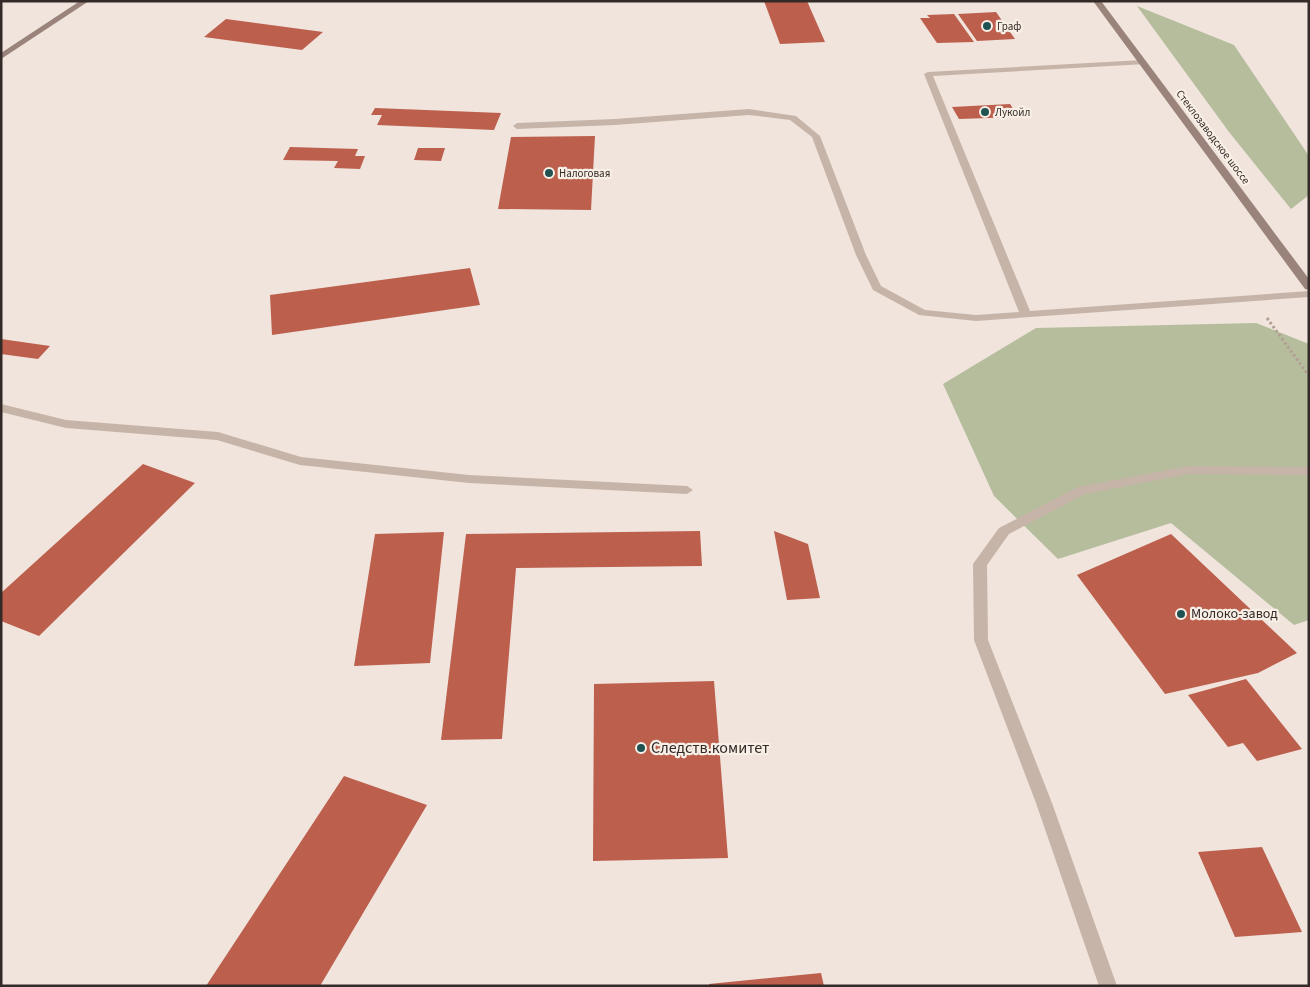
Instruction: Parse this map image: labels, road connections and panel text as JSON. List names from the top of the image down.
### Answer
{
  "streets": {
    "main road": ["Стеклозаводское шоссе"]
  },
  "places": [
    "Граф",
    "Лукойл",
    "Налоговая",
    "Молоко-завод",
    "Следств.комитет"
  ]
}
